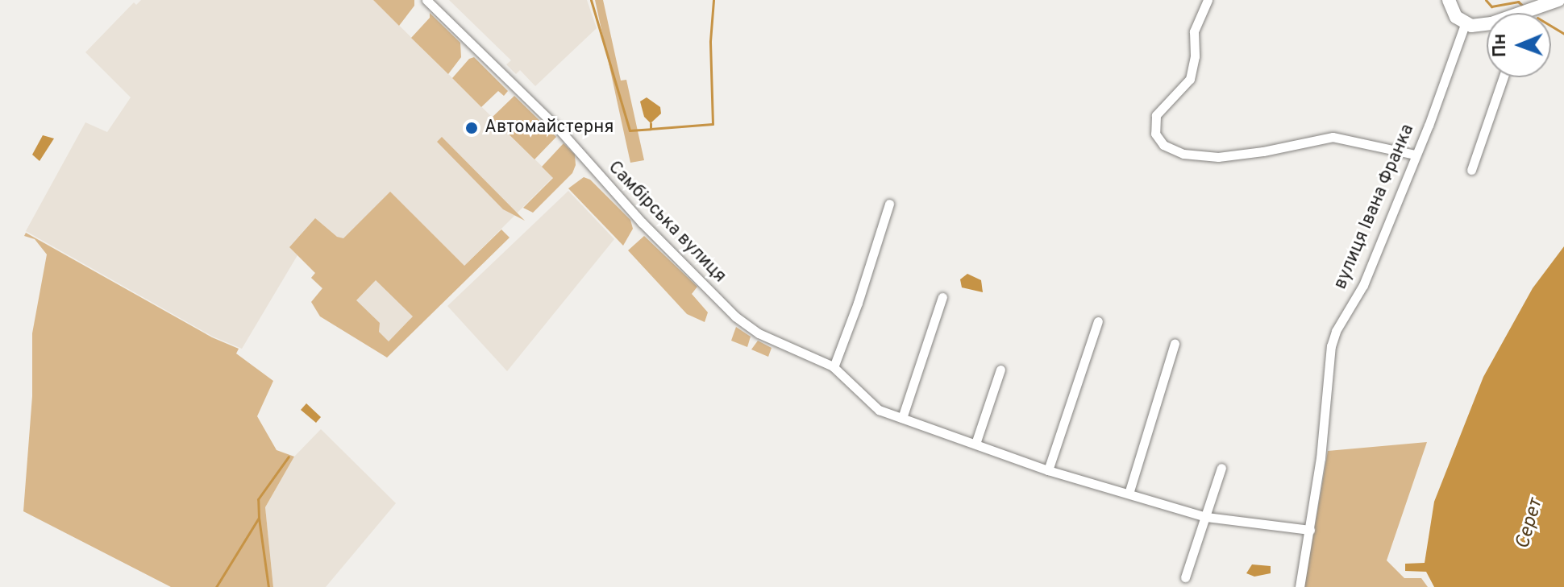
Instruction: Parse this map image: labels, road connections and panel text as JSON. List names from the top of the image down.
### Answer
{
  "streets": {
    "street": ["вулиця Івана Франка", "Самбірська вулиця"]
  },
  "crossings": [
    ["вулиця Івана Франка", "Самбірська вулиця"]
  ],
  "water": ["Серет"],
  "places": ["Автомайстерня"],
  "north": "left"
}
